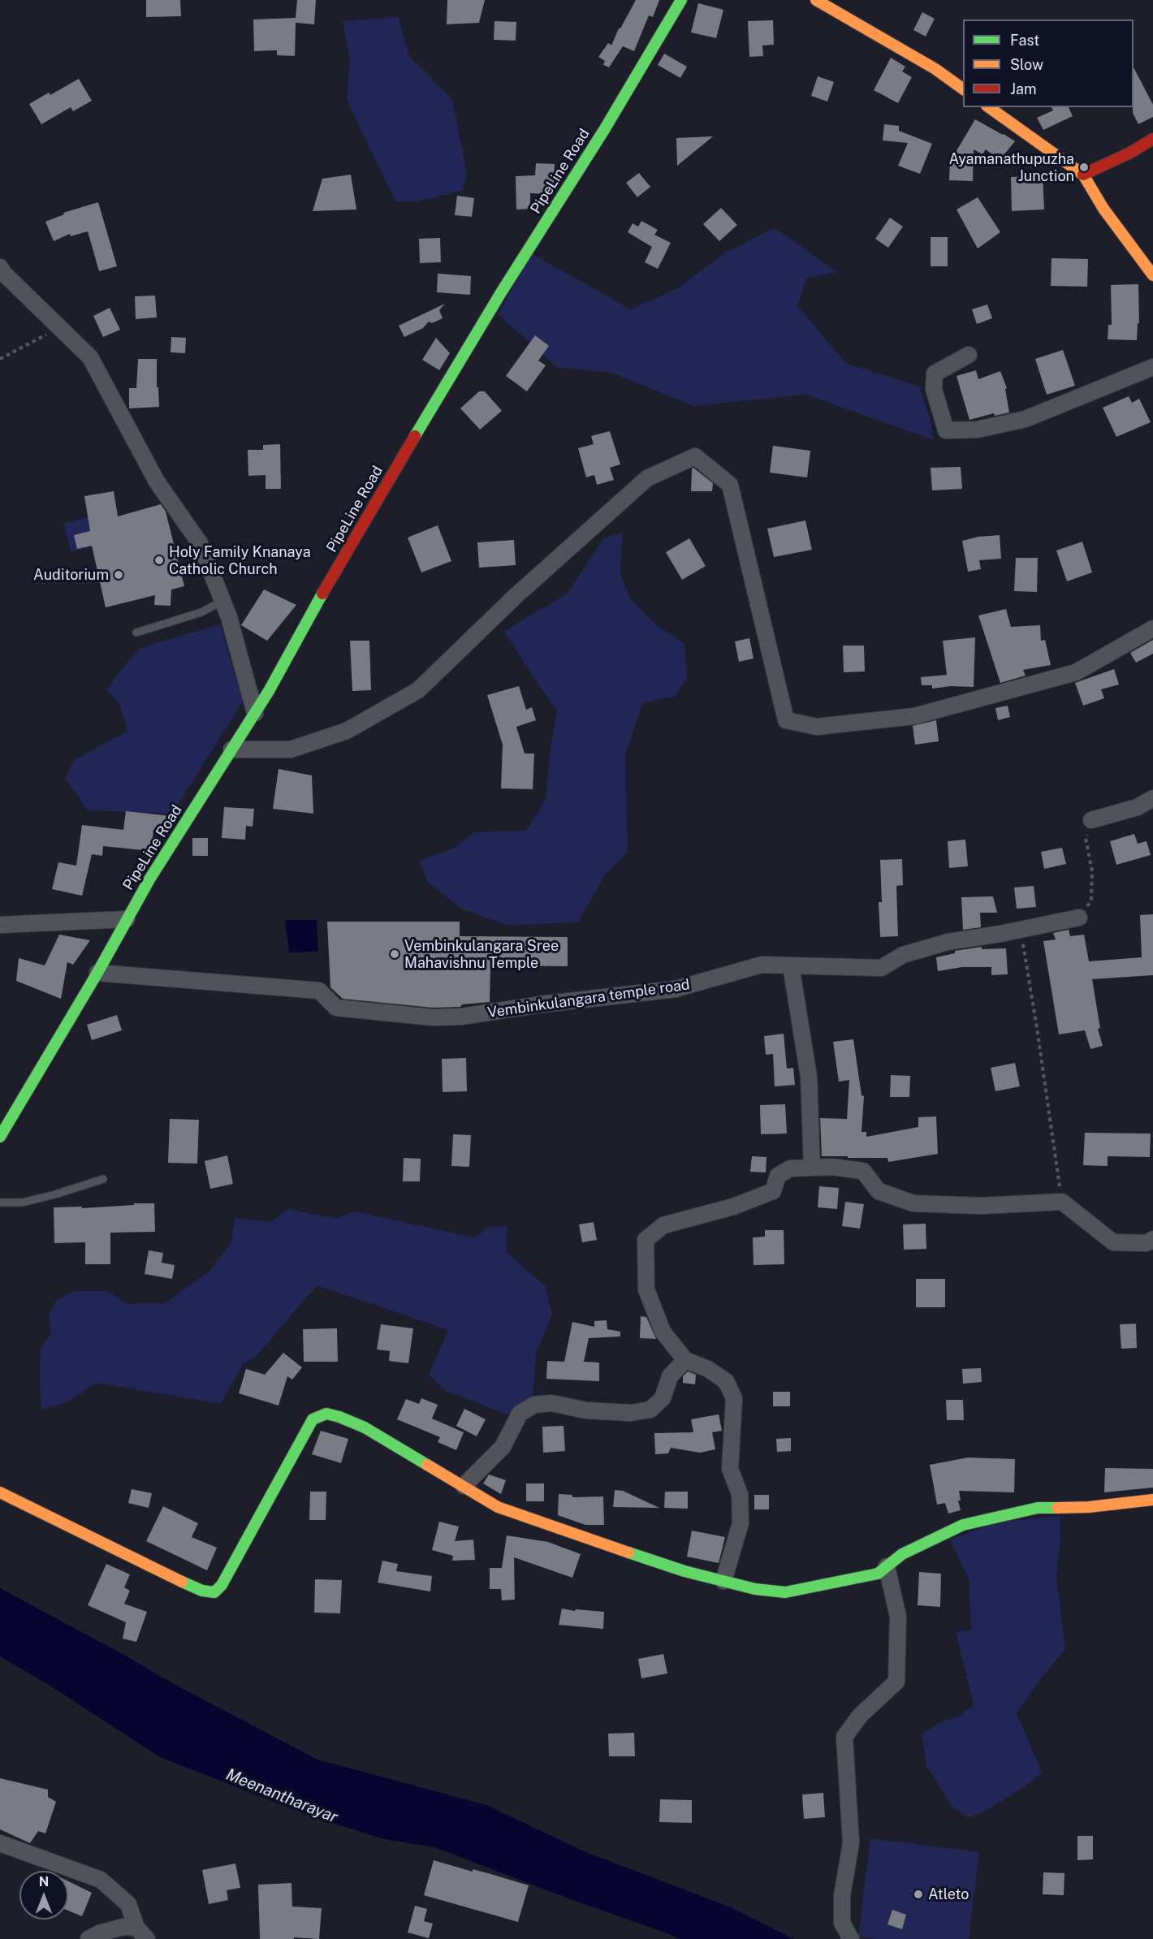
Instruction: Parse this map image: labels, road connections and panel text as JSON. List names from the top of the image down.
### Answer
{
  "streets": {
    "street": ["PipeLine Road", "Vembinkulangara temple road"]
  },
  "crossings": [
    ["PipeLine Road", "Vembinkulangara temple road"]
  ],
  "water": ["Meenantharayar"],
  "places": [
    "Ayamanathupuzha Junction",
    "Holy Family Knanaya Catholic Church",
    "Auditorium",
    "Vembinkulangara Sree Mahavishnu Temple",
    "Atleto"
  ],
  "legend": ["Fast", "Slow", "Jam"],
  "north": "top"
}
